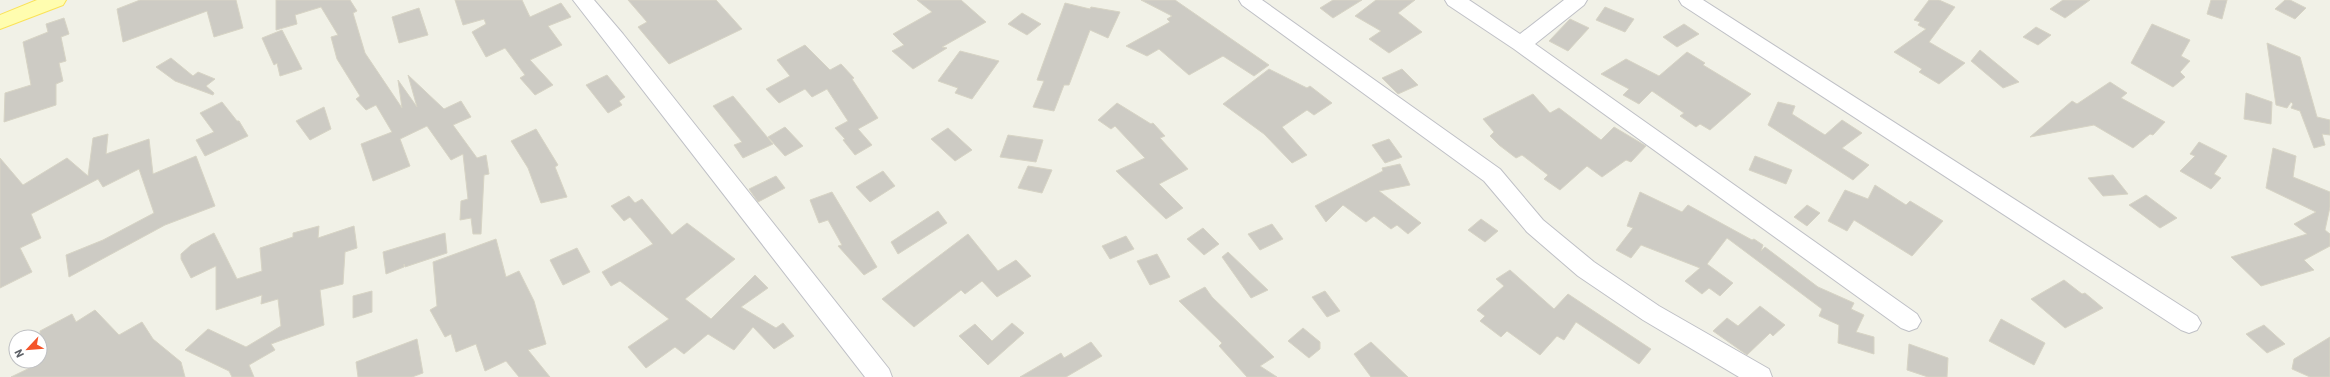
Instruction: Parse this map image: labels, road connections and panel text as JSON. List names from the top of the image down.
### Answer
{
  "north": "bottom left"
}
